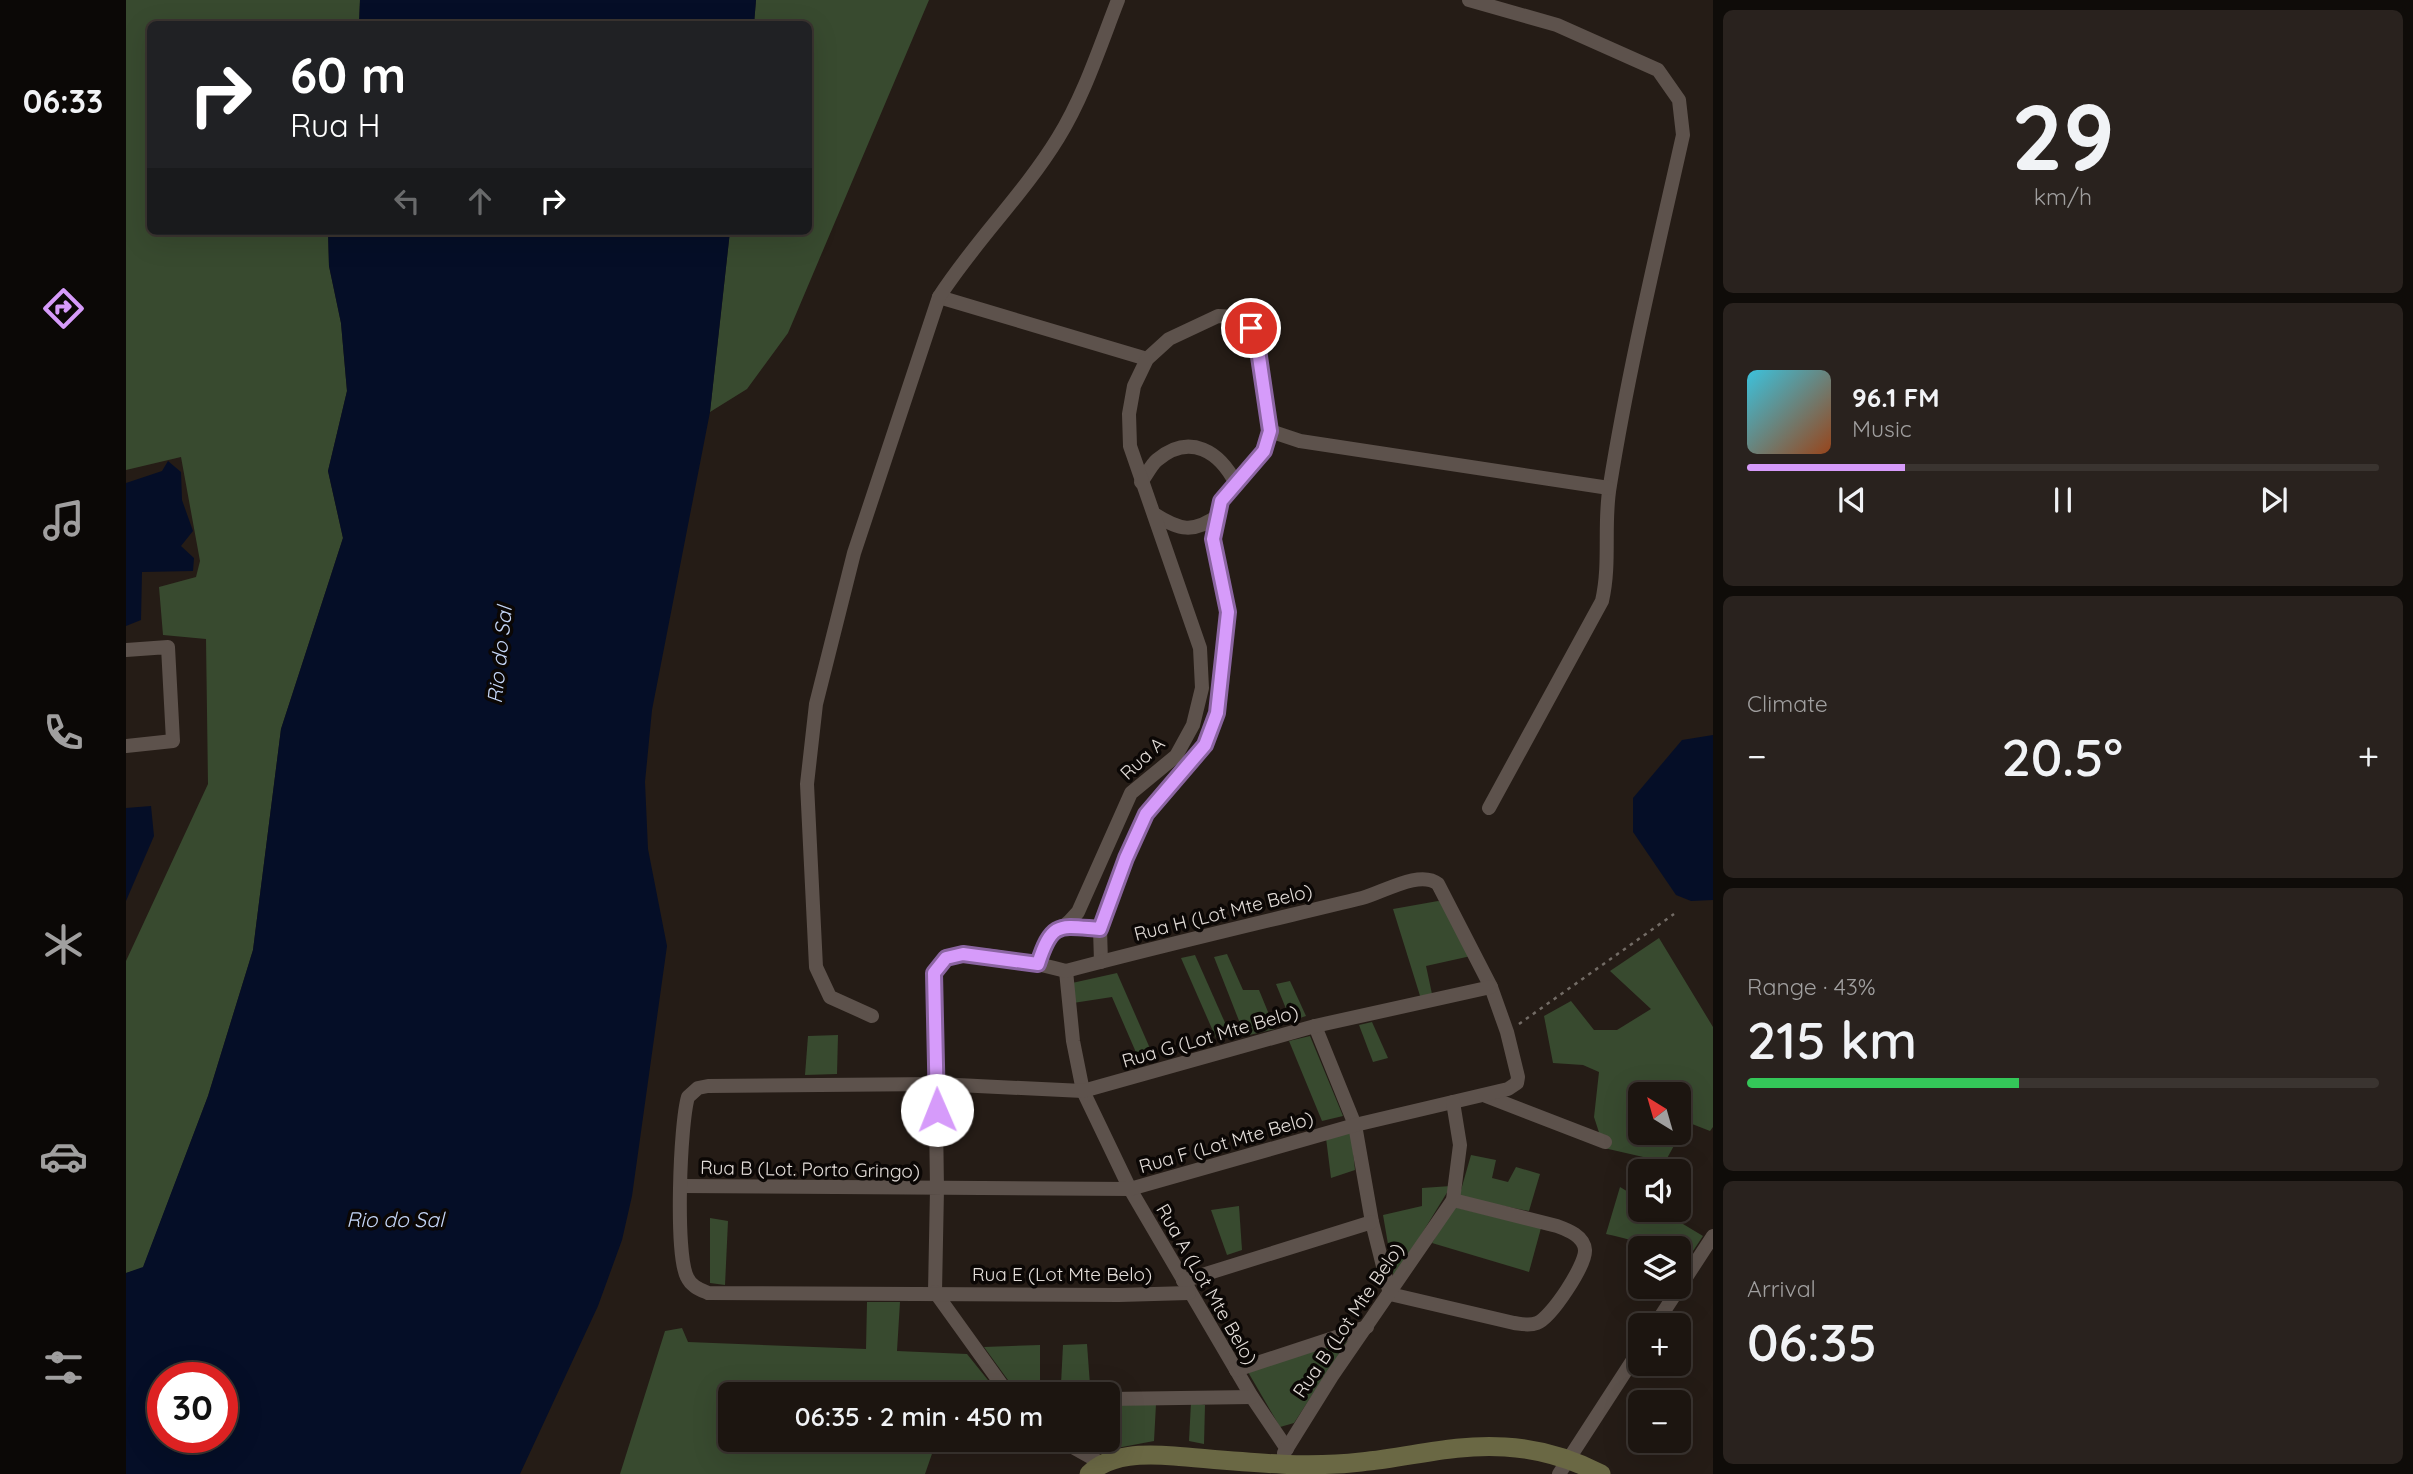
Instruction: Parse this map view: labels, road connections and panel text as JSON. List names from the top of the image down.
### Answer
{
  "streets": {
    "street": [
      "Rua A",
      "Rua H (Lot Mte Belo)",
      "Rua G (Lot Mte Belo)",
      "Rua F (Lot Mte Belo)",
      "Rua B (Lot. Porto Gringo)",
      "Rua E (Lot Mte Belo)",
      "Rua A (Lot Mte Belo)",
      "Rua B (Lot Mte Belo)"
    ]
  },
  "crossings": [
    ["Rua A", "Rua H (Lot Mte Belo)"],
    ["Rua H (Lot Mte Belo)", "Rua G (Lot Mte Belo)"],
    ["Rua H (Lot Mte Belo)", "Rua A (Lot Mte Belo)"],
    ["Rua G (Lot Mte Belo)", "Rua B (Lot. Porto Gringo)"],
    ["Rua G (Lot Mte Belo)", "Rua E (Lot Mte Belo)"],
    ["Rua G (Lot Mte Belo)", "Rua A (Lot Mte Belo)"],
    ["Rua F (Lot Mte Belo)", "Rua B (Lot. Porto Gringo)"],
    ["Rua F (Lot Mte Belo)", "Rua A (Lot Mte Belo)"],
    ["Rua B (Lot. Porto Gringo)", "Rua E (Lot Mte Belo)"],
    ["Rua E (Lot Mte Belo)", "Rua A (Lot Mte Belo)"],
    ["Rua A (Lot Mte Belo)", "Rua B (Lot Mte Belo)"]
  ],
  "water": ["Rio do Sal"],
  "north": "top left",
  "page": {
    "tabs": "06:33",
    "tile": [
      ["29", "km/h"],
      "Climate",
      ["Range · 43%", "215 km"],
      ["Arrival", "06:35"]
    ],
    "turn": ["60 m", "Rua H"],
    "song": ["96.1 FM", "Music"],
    "heat": ["−", "20.5°", "+"],
    "map_buttons": ["+", "−"],
    "limit": "30",
    "trip": "06:35 · 2 min · 450 m"
  }
}
